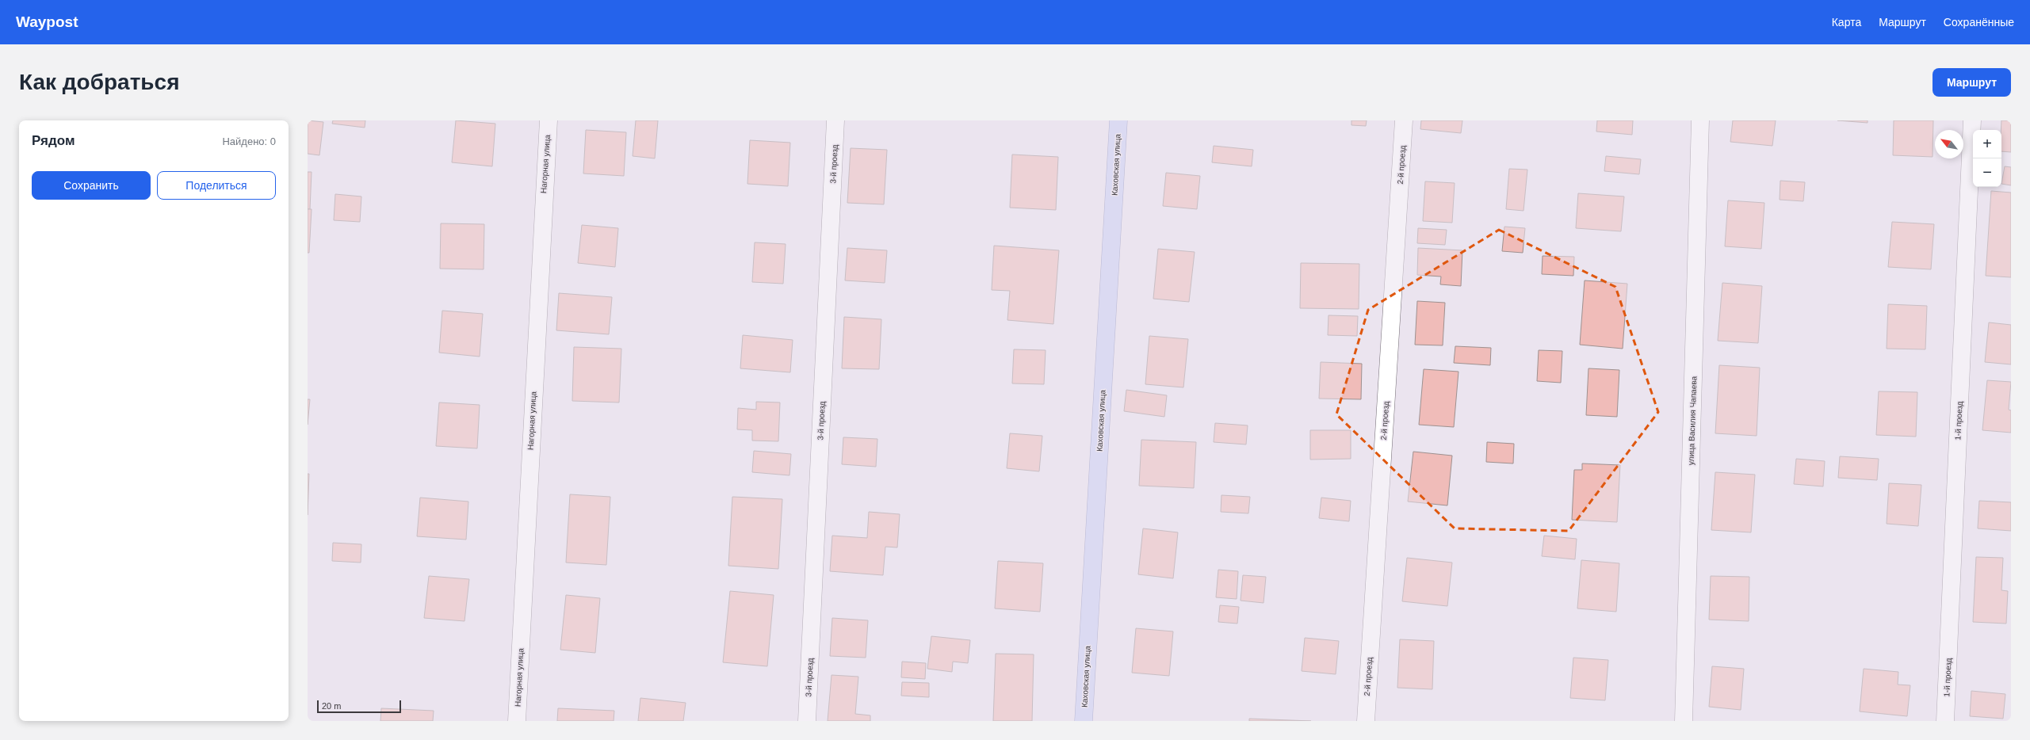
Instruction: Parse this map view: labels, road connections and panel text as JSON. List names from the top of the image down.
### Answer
{
  "streets": {
    "main road": ["Каховская улица"],
    "street": [
      "Нагорная улица",
      "3-й проезд",
      "2-й проезд",
      "улица Василия Чапаева",
      "1-й проезд"
    ]
  },
  "scale_bar": "20 m",
  "north": "top left",
  "page": {
    "header": "Waypost",
    "nav": ["Карта", "Маршрут", "Сохранённые"],
    "buttons": [
      "Маршрут",
      ["Сохранить", "Поделиться"]
    ],
    "title": "Как добраться",
    "heading": ["Рядом", "Найдено: 0"],
    "map_buttons": ["+", "−"],
    "scale": "20 m"
  }
}
